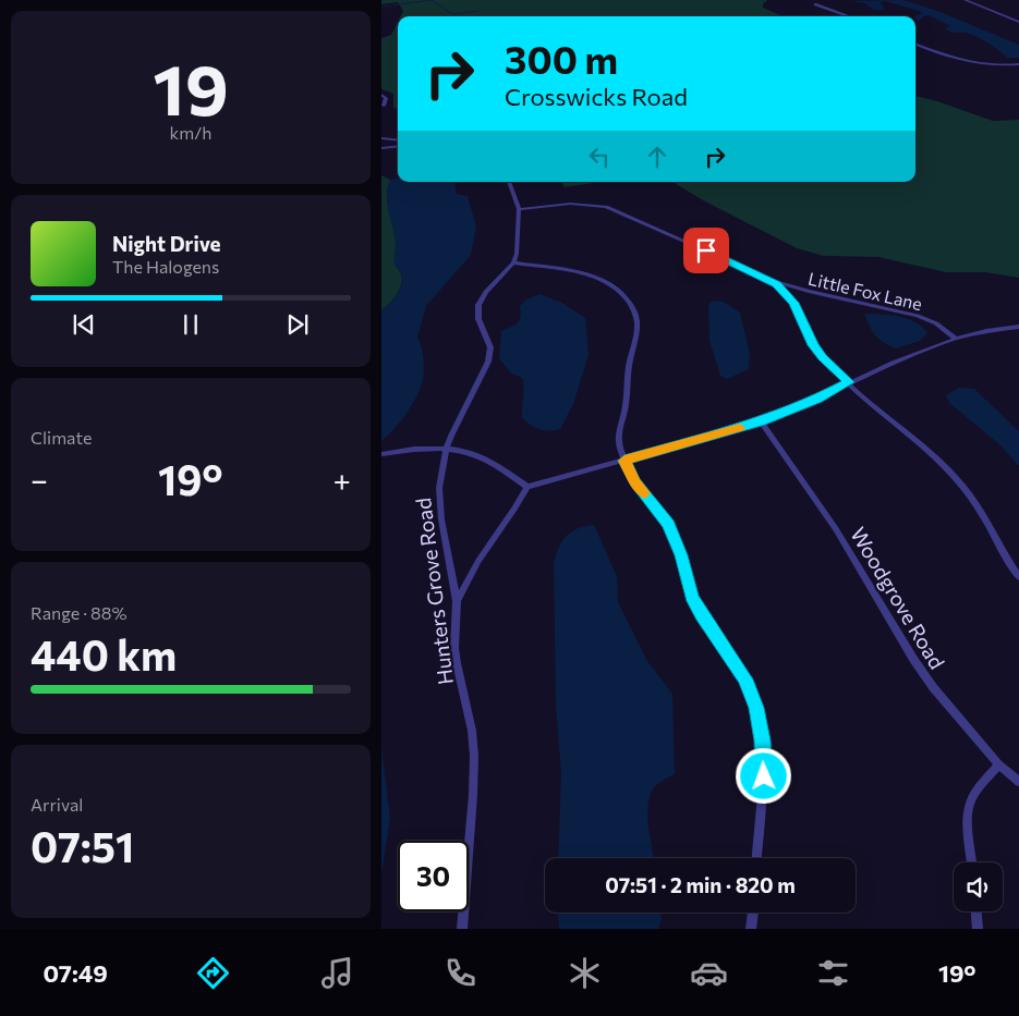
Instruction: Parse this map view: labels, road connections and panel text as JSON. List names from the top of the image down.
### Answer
{
  "streets": {
    "street": ["Little Fox Lane", "Hunters Grove Road", "Woodgrove Road"]
  },
  "page": {
    "tile": [
      ["19", "km/h"],
      "Climate",
      ["Range · 88%", "440 km"],
      ["Arrival", "07:51"]
    ],
    "turn": ["300 m", "Crosswicks Road"],
    "song": ["Night Drive", "The Halogens"],
    "heat": ["−", "19°", "+"],
    "limit": "30",
    "trip": "07:51 · 2 min · 820 m",
    "tabs": ["07:49", "19°"]
  }
}
